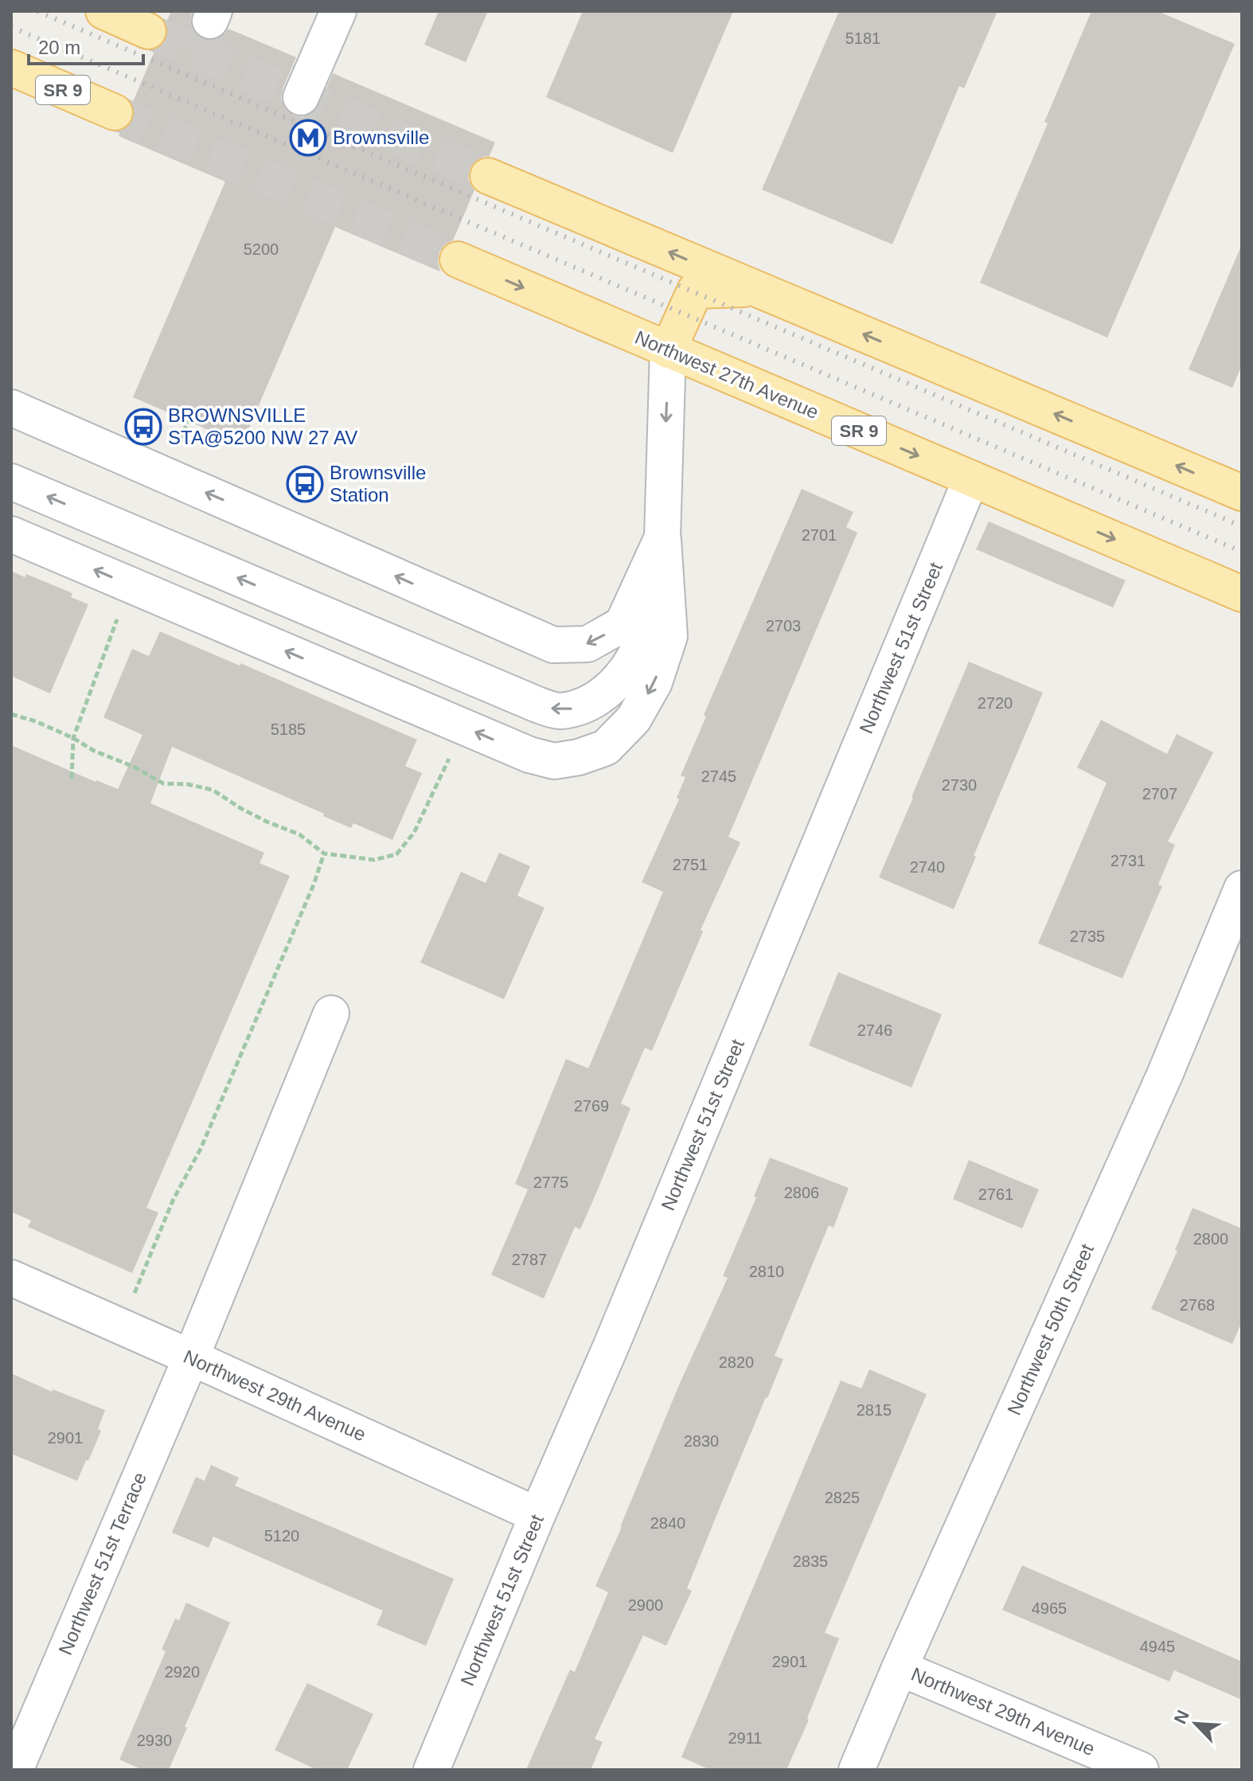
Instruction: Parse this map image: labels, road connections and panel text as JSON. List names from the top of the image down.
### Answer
{
  "streets": {
    "main road": ["SR 9", "Northwest 27th Avenue"],
    "street": [
      "Northwest 51st Street",
      "Northwest 50th Street",
      "Northwest 29th Avenue",
      "Northwest 51st Terrace"
    ]
  },
  "crossings": [
    ["Northwest 27th Avenue", "Northwest 51st Street"],
    ["Northwest 51st Street", "Northwest 29th Avenue"],
    ["Northwest 50th Street", "Northwest 29th Avenue"],
    ["Northwest 29th Avenue", "Northwest 51st Terrace"]
  ],
  "places": {
    "metro station": ["Brownsville"],
    "bus stop": ["BROWNSVILLE STA@5200 NW 27 AV", "Brownsville Station"]
  },
  "house_numbers": [
    "5181",
    "5200",
    "2701",
    "2703",
    "2720",
    "5185",
    "2745",
    "2730",
    "2707",
    "2731",
    "2751",
    "2740",
    "2735",
    "2746",
    "2769",
    "2775",
    "2806",
    "2761",
    "2800",
    "2787",
    "2810",
    "2768",
    "2820",
    "2815",
    "2901",
    "2830",
    "2825",
    "2840",
    "5120",
    "2835",
    "2900",
    "4965",
    "4945",
    "2901",
    "2920",
    "2911",
    "2930"
  ],
  "scale_bar": "20 m",
  "north": "top left"
}
